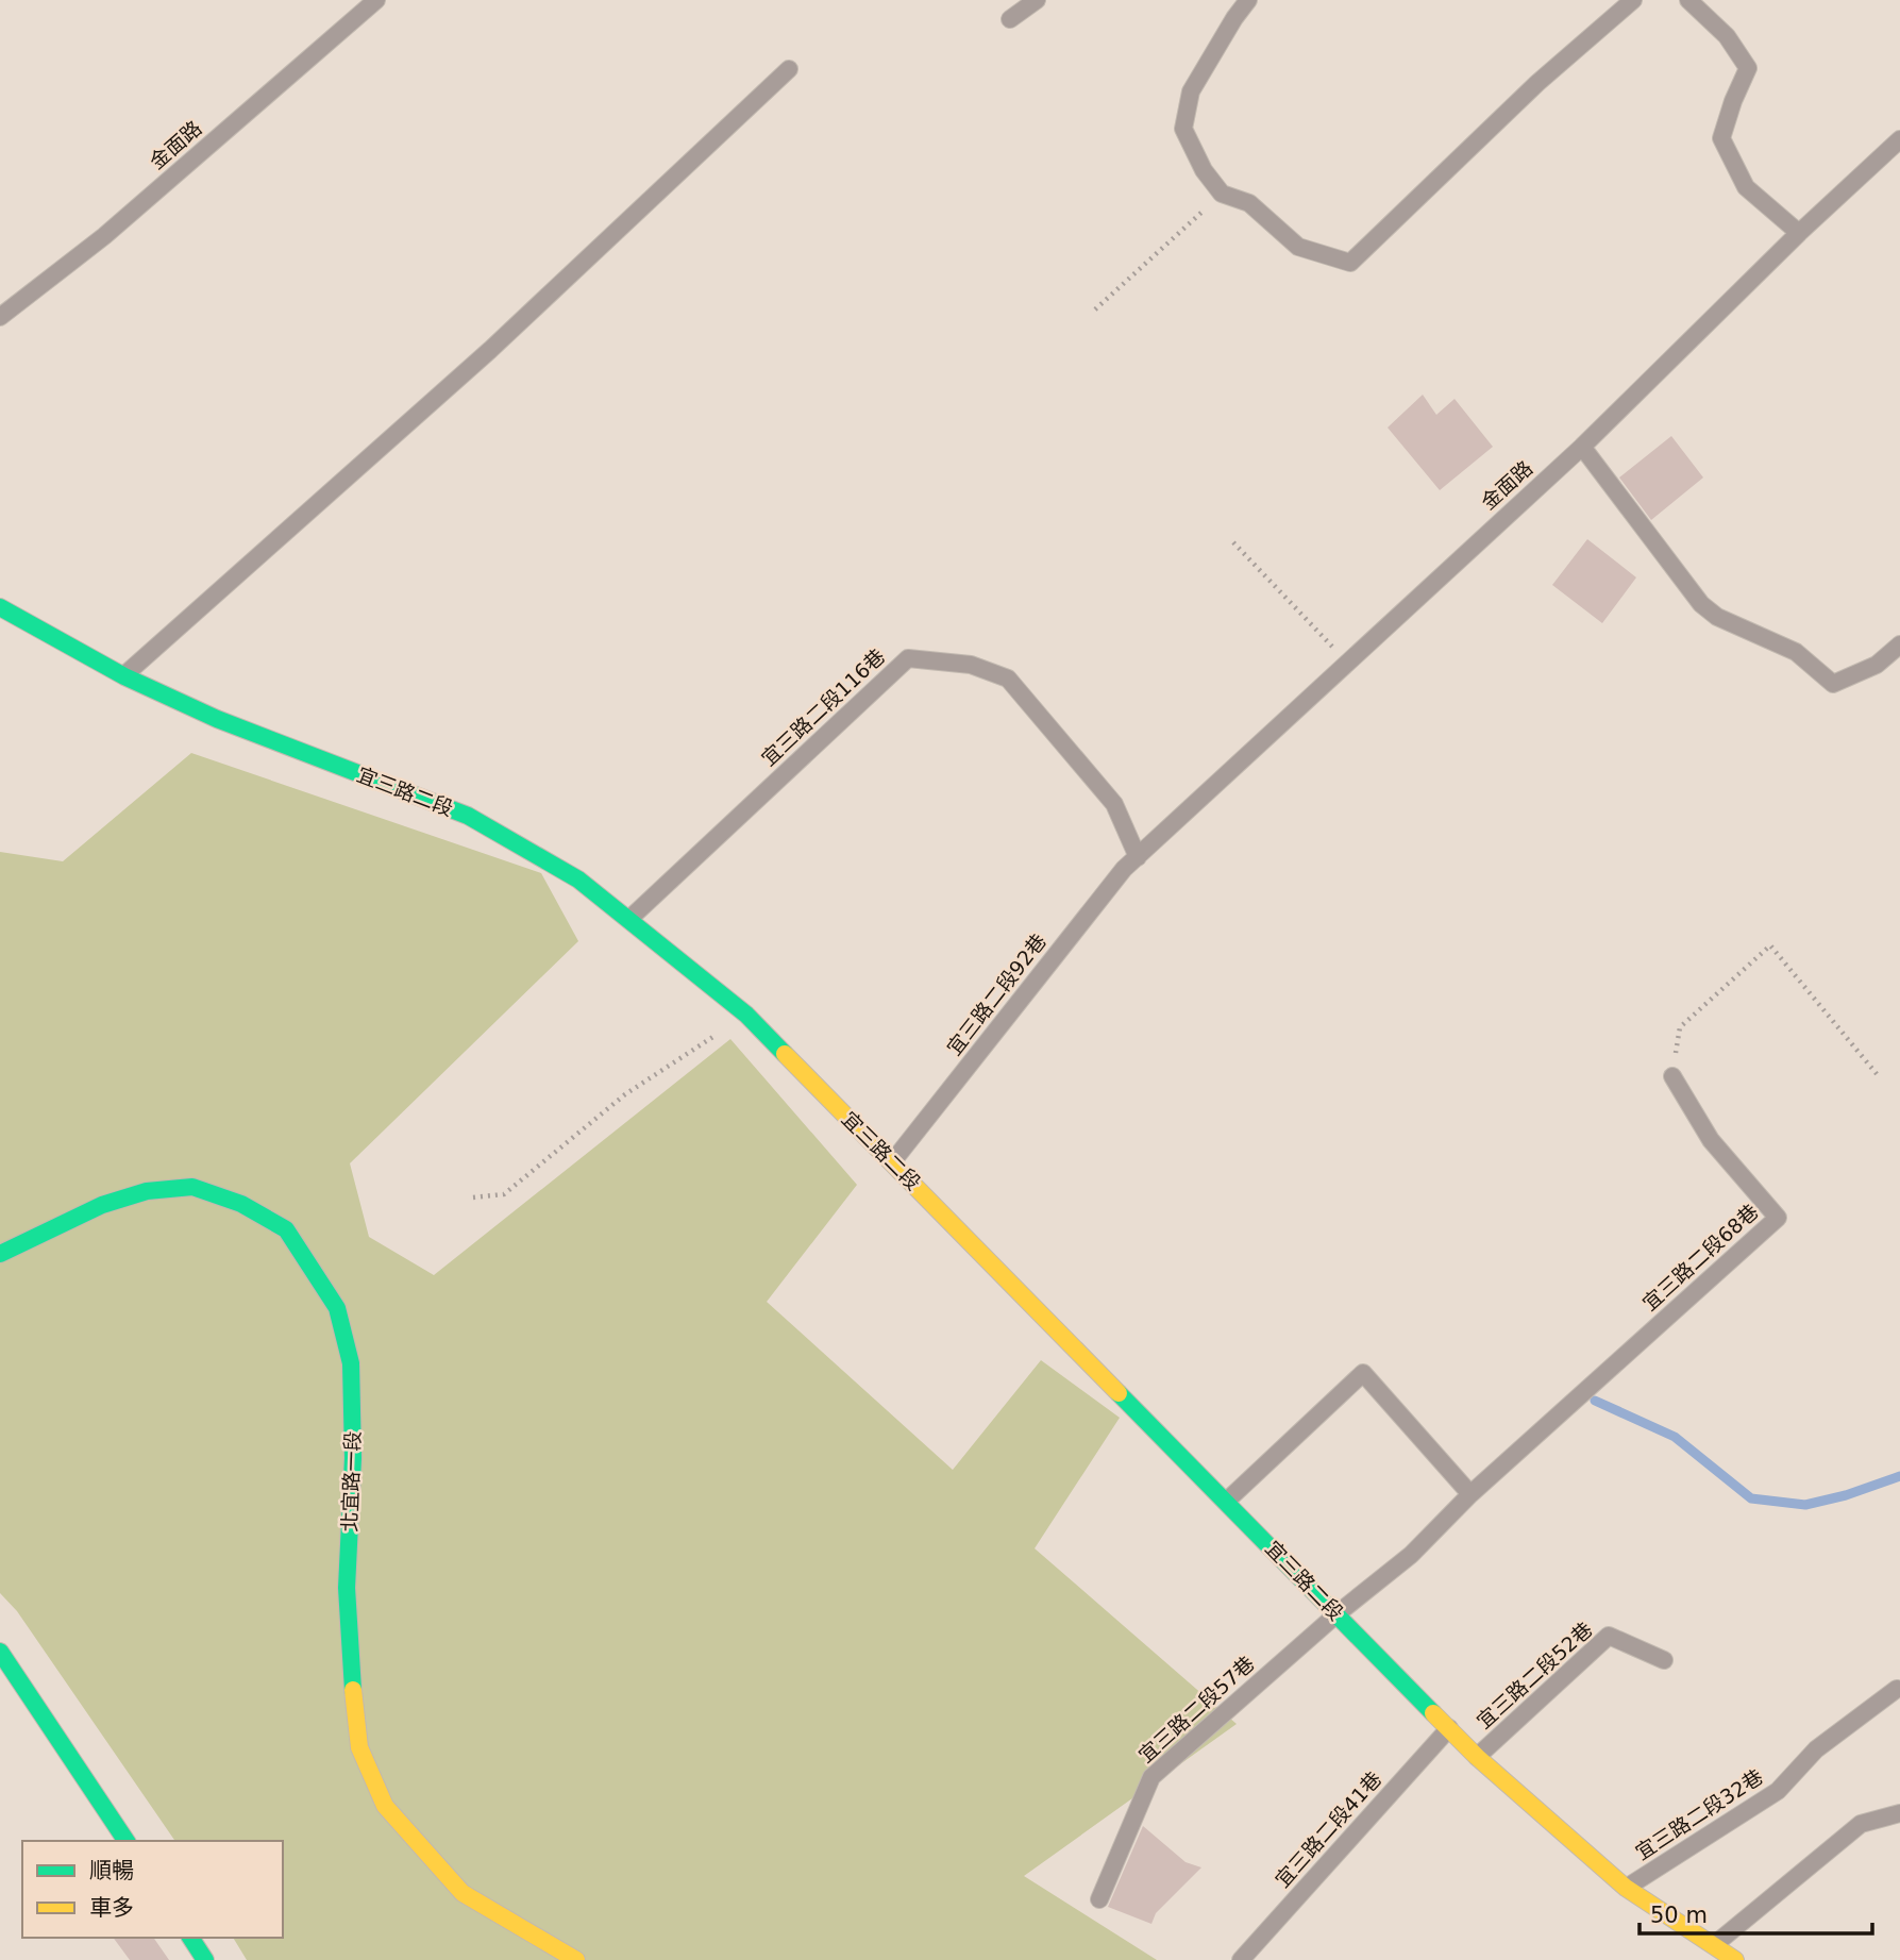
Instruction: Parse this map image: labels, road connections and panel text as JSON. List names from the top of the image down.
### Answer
{
  "streets": {
    "street": ["宜三路二段", "北宜路一段"],
    "lane": [
      "金面路",
      "宜三路二段116巷",
      "宜三路二段92巷",
      "宜三路二段68巷",
      "宜三路二段52巷",
      "宜三路二段57巷",
      "宜三路二段32巷",
      "宜三路二段41巷"
    ]
  },
  "crossings": [
    ["金面路", "宜三路二段116巷"],
    ["金面路", "宜三路二段92巷"],
    ["宜三路二段116巷", "宜三路二段"],
    ["宜三路二段116巷", "宜三路二段92巷"],
    ["宜三路二段", "宜三路二段92巷"],
    ["宜三路二段", "宜三路二段68巷"],
    ["宜三路二段", "宜三路二段52巷"],
    ["宜三路二段", "宜三路二段57巷"],
    ["宜三路二段", "宜三路二段32巷"],
    ["宜三路二段", "宜三路二段41巷"],
    ["宜三路二段68巷", "宜三路二段57巷"]
  ],
  "legend": ["順暢", "車多"],
  "scale_bar": "50 m"
}
